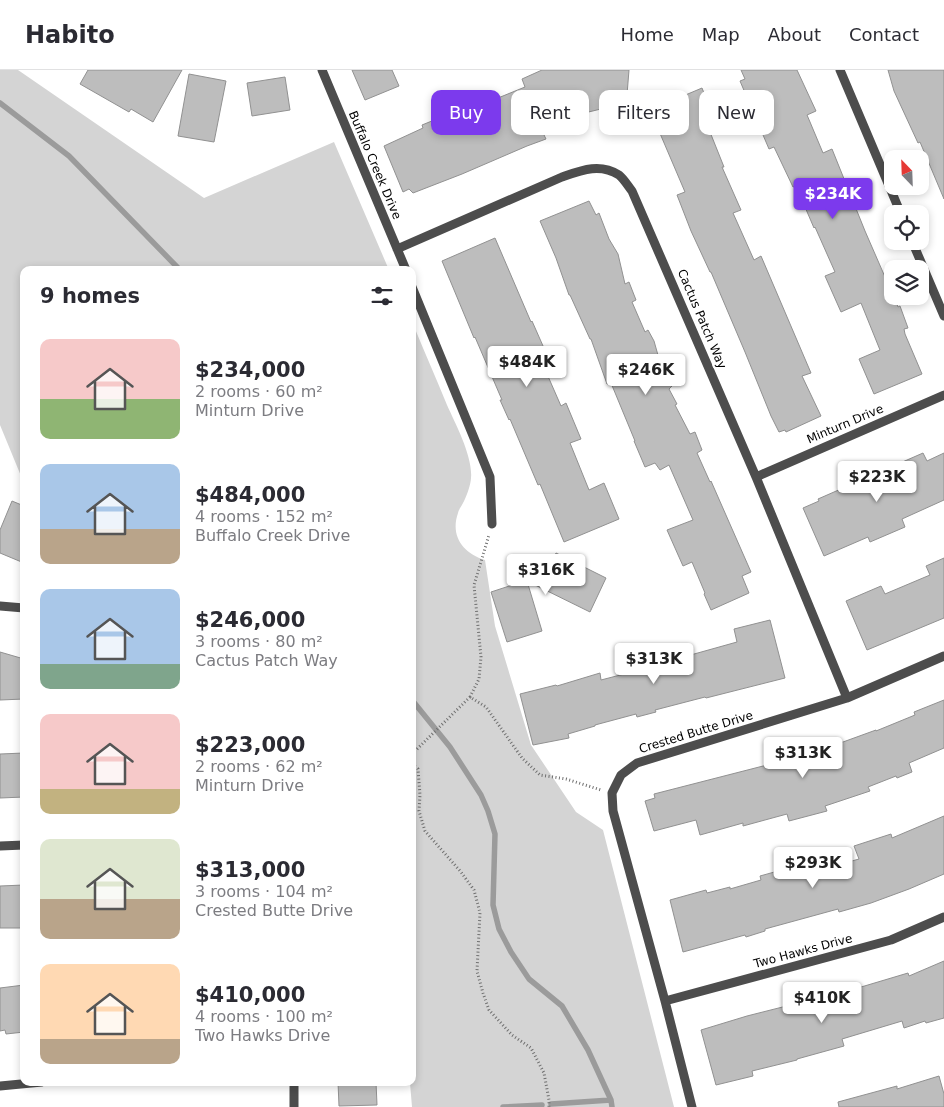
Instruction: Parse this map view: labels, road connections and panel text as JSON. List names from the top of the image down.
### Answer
{
  "streets": {
    "street": [
      "Buffalo Creek Drive",
      "Cactus Patch Way",
      "Minturn Drive",
      "Crested Butte Drive",
      "Two Hawks Drive"
    ]
  },
  "crossings": [
    ["Buffalo Creek Drive", "Cactus Patch Way"],
    ["Cactus Patch Way", "Minturn Drive"],
    ["Cactus Patch Way", "Crested Butte Drive"]
  ],
  "north": "top left",
  "page": {
    "header": "Habito",
    "nav": [
      "Home",
      "Map",
      "About",
      "Contact"
    ],
    "chip": [
      "Buy",
      "Rent",
      "Filters",
      "New"
    ],
    "price": [
      "$234K",
      "$484K",
      "$246K",
      "$223K",
      "$316K",
      "$313K",
      "$313K",
      "$293K",
      "$410K"
    ],
    "heading": "9 homes",
    "list": [
      {
        "name": "$234,000",
        "note": "2 rooms · 60 m² · Minturn Drive"
      },
      {
        "name": "$484,000",
        "note": "4 rooms · 152 m² · Buffalo Creek Drive"
      },
      {
        "name": "$246,000",
        "note": "3 rooms · 80 m² · Cactus Patch Way"
      },
      {
        "name": "$223,000",
        "note": "2 rooms · 62 m² · Minturn Drive"
      },
      {
        "name": "$313,000",
        "note": "3 rooms · 104 m² · Crested Butte Drive"
      },
      {
        "name": "$410,000",
        "note": "4 rooms · 100 m² · Two Hawks Drive"
      }
    ]
  }
}
